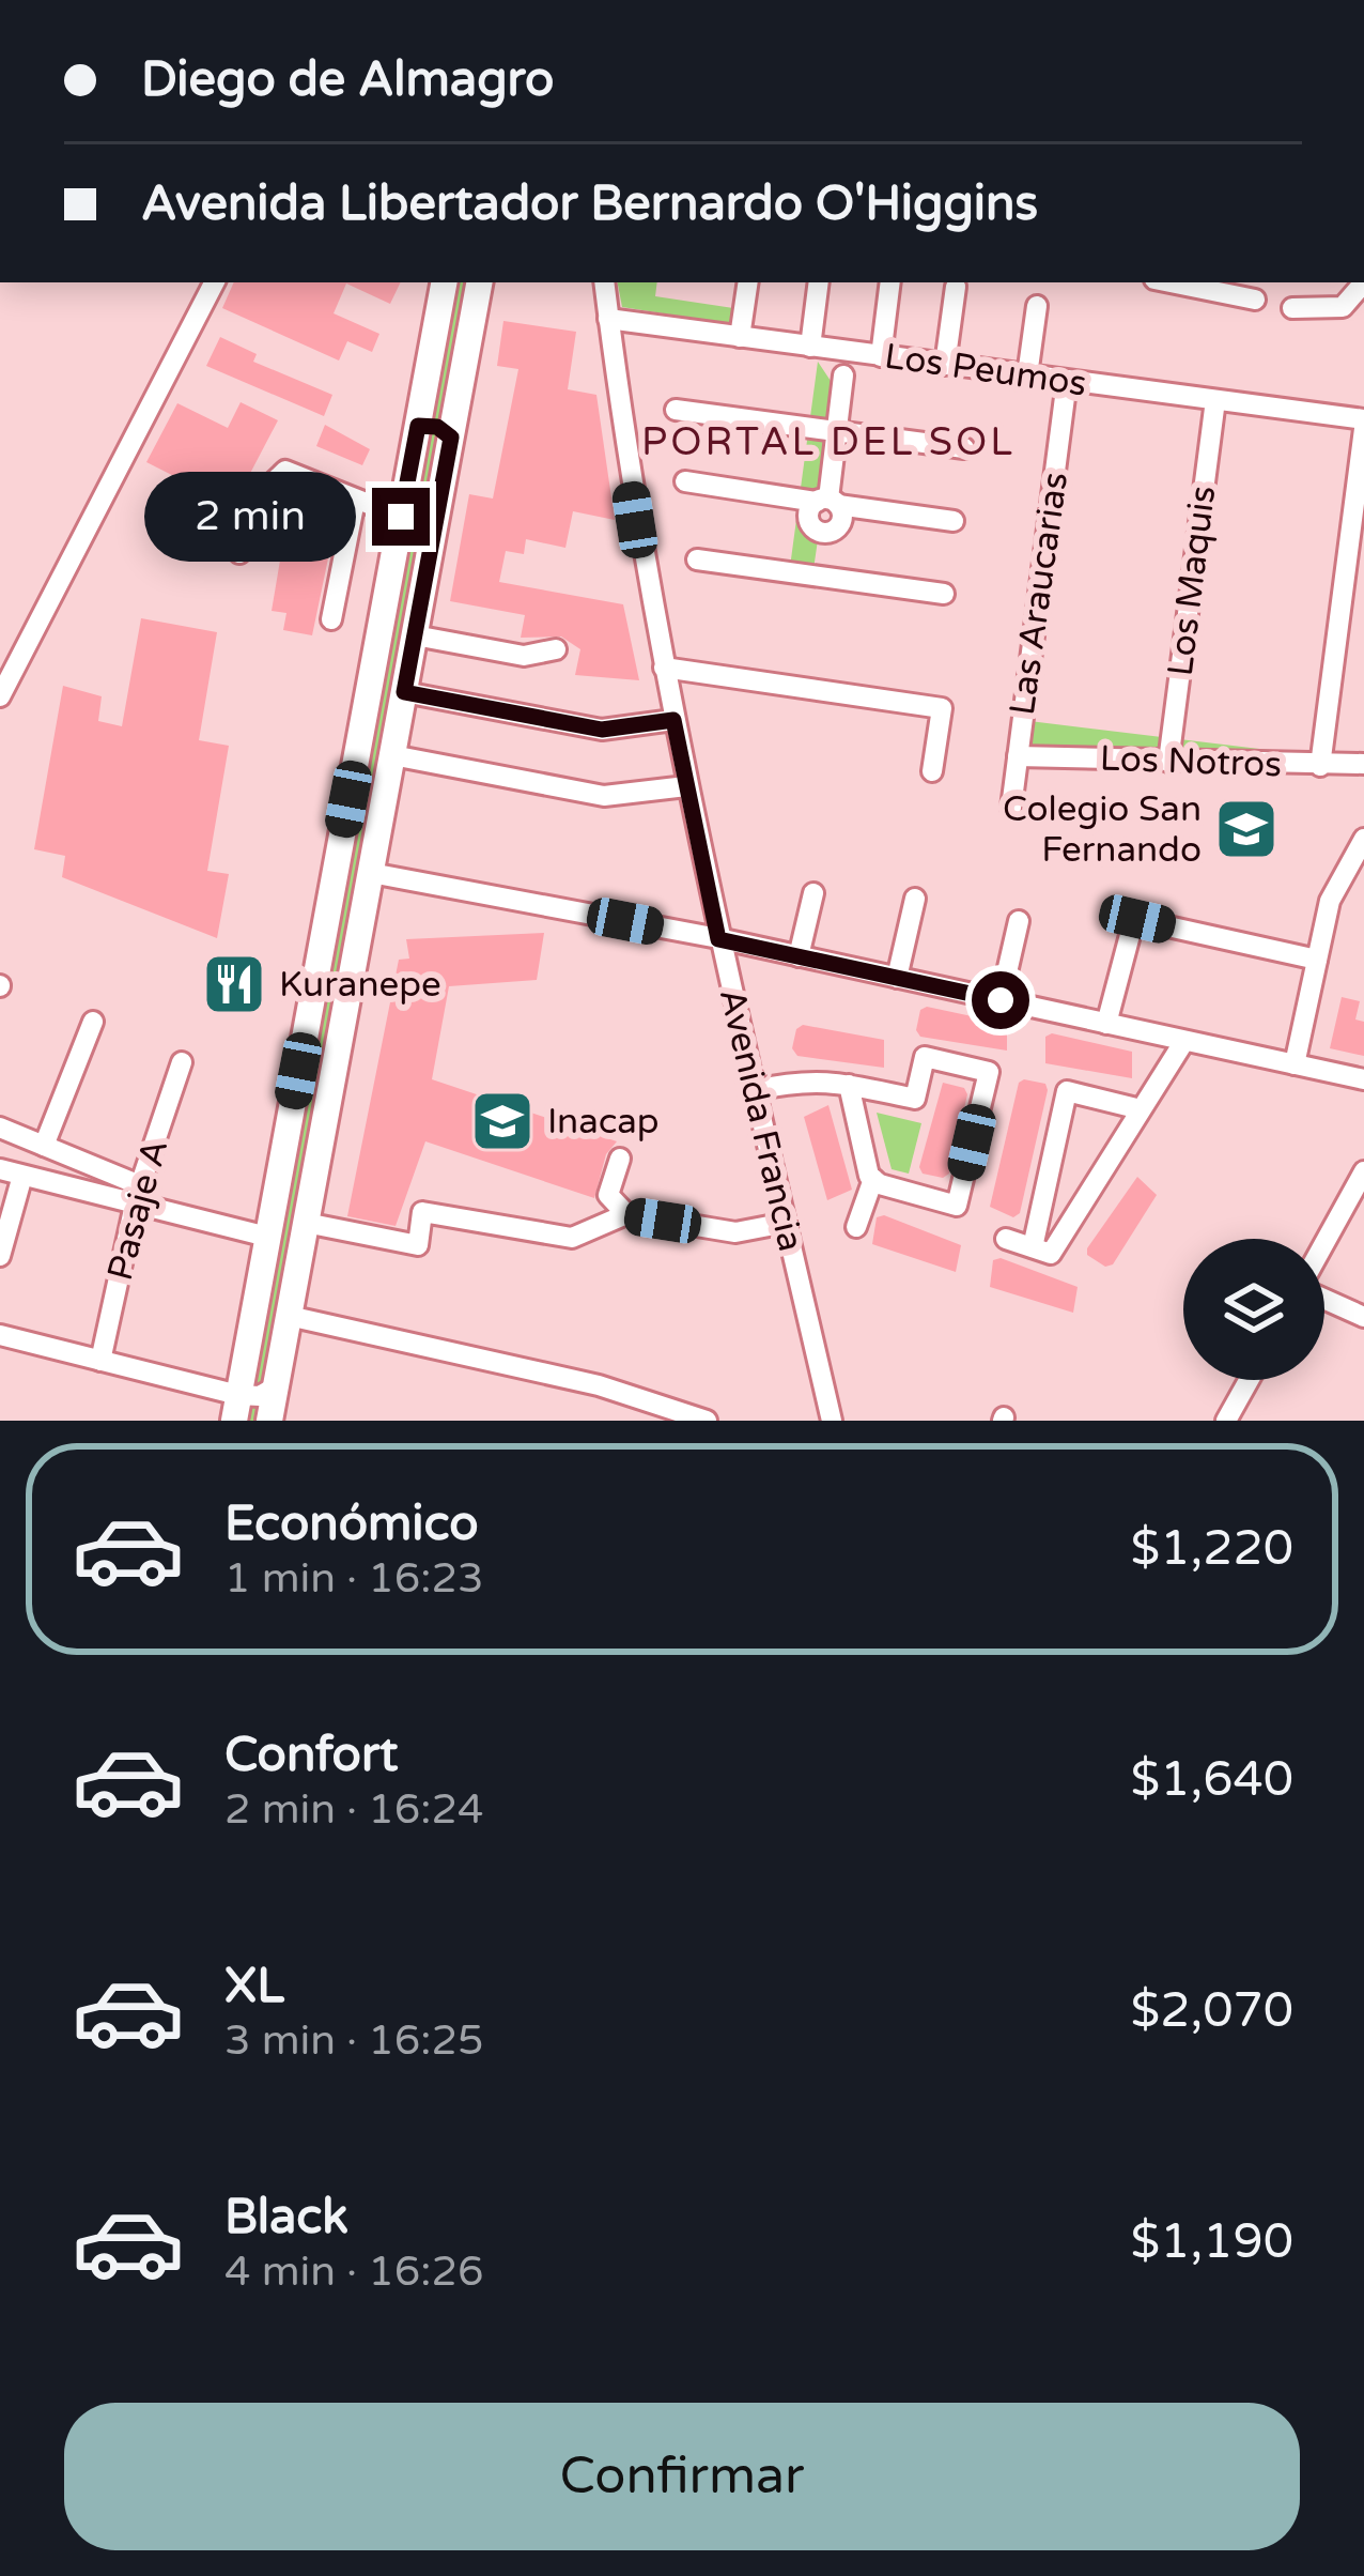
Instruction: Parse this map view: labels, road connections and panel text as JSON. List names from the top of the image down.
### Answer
{
  "streets": {
    "street": [
      "Los Peumos",
      "Los Maquis",
      "Las Araucarias",
      "Los Notros",
      "Avenida Francia",
      "Pasaje A"
    ]
  },
  "crossings": [
    ["Los Peumos", "Los Maquis"],
    ["Los Peumos", "Las Araucarias"],
    ["Los Peumos", "Avenida Francia"],
    ["Los Maquis", "Los Notros"],
    ["Las Araucarias", "Los Notros"]
  ],
  "districts": ["PORTAL DEL SOL"],
  "places": {
    "school or university": ["Colegio San Fernando", "Inacap"],
    "restaurant": ["Kuranepe"]
  },
  "page": {
    "banner": ["Diego de Almagro", "Avenida Libertador Bernardo O'Higgins"],
    "bubble": "2 min",
    "list": [
      {
        "name": "Económico",
        "note": "1 min · 16:23",
        "value": "$1,220"
      },
      {
        "name": "Confort",
        "note": "2 min · 16:24",
        "value": "$1,640"
      },
      {
        "name": "XL",
        "note": "3 min · 16:25",
        "value": "$2,070"
      },
      {
        "name": "Black",
        "note": "4 min · 16:26",
        "value": "$1,190"
      }
    ],
    "buttons": "Confirmar"
  }
}
